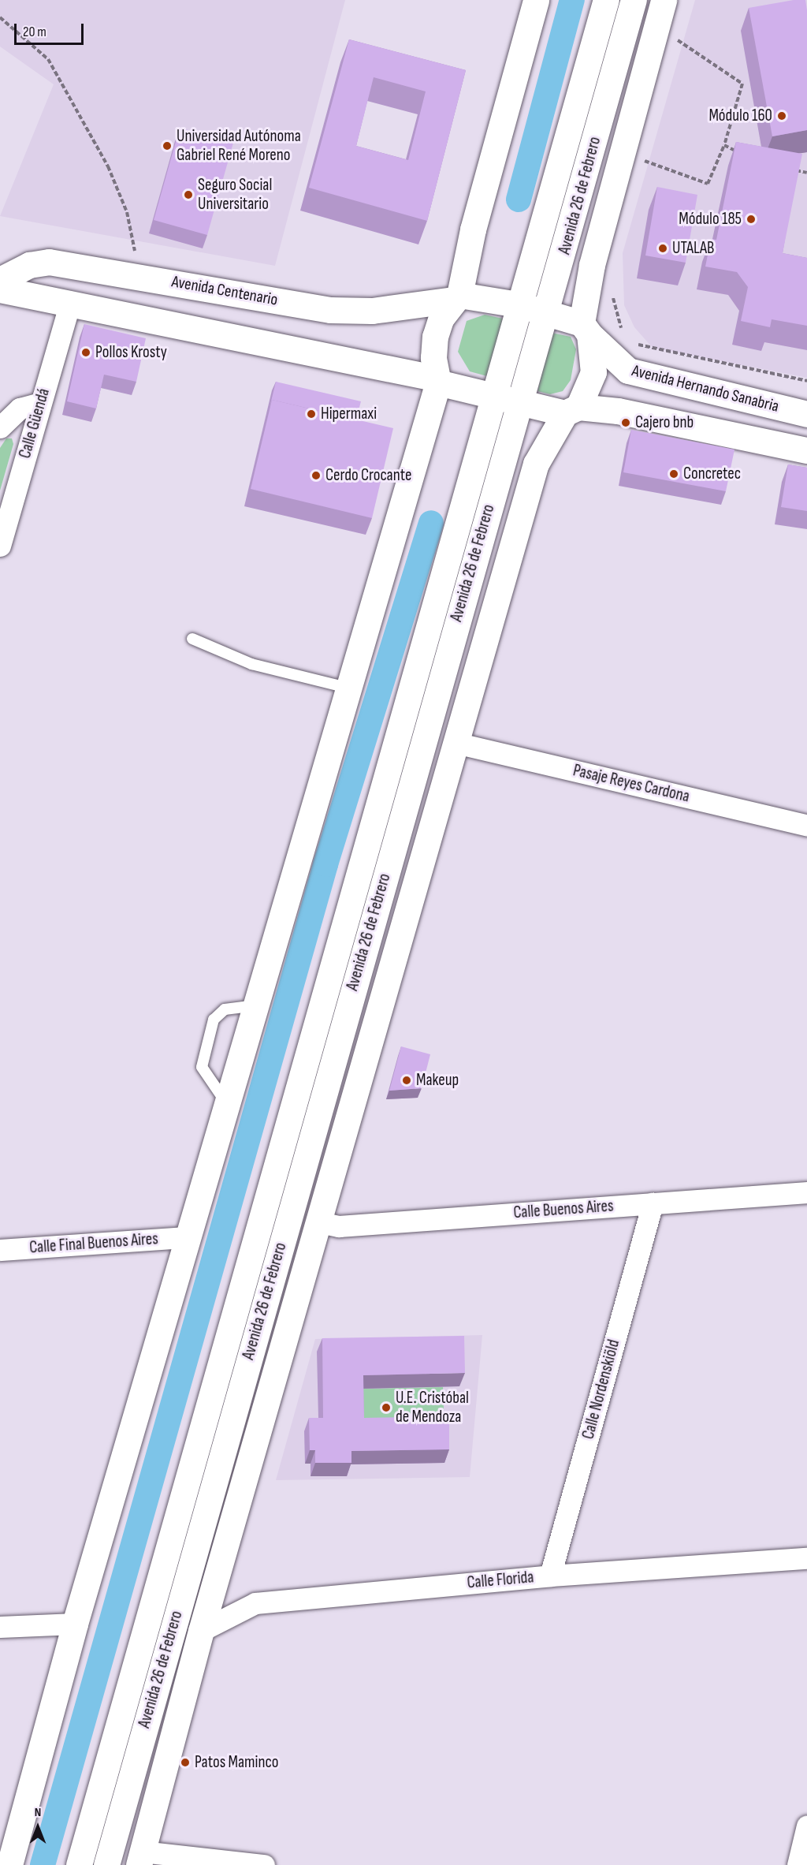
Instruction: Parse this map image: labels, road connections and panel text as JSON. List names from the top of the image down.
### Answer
{
  "streets": {
    "main road": ["Avenida 26 de Febrero", "Avenida Centenario", "Avenida Hernando Sanabria"],
    "street": [
      "Calle Güendá",
      "Pasaje Reyes Cardona",
      "Calle Buenos Aires",
      "Calle Final Buenos Aires",
      "Calle Nordenskiöld",
      "Calle Florida"
    ]
  },
  "crossings": [
    ["Avenida 26 de Febrero", "Avenida Centenario"],
    ["Avenida 26 de Febrero", "Avenida Hernando Sanabria"],
    ["Avenida 26 de Febrero", "Pasaje Reyes Cardona"],
    ["Avenida 26 de Febrero", "Calle Buenos Aires"],
    ["Avenida 26 de Febrero", "Calle Florida"],
    ["Avenida Centenario", "Avenida Hernando Sanabria"],
    ["Avenida Centenario", "Calle Güendá"],
    ["Calle Buenos Aires", "Calle Nordenskiöld"],
    ["Calle Nordenskiöld", "Calle Florida"]
  ],
  "places": [
    "Módulo 160",
    "Universidad Autónoma Gabriel René Moreno",
    "Seguro Social Universitario",
    "Módulo 185",
    "UTALAB",
    "Pollos Krosty",
    "Hipermaxi",
    "Cajero bnb",
    "Concretec",
    "Cerdo Crocante",
    "Makeup",
    "U.E. Cristóbal de Mendoza",
    "Patos Maminco"
  ],
  "scale_bar": "20 m",
  "north": "top"
}
